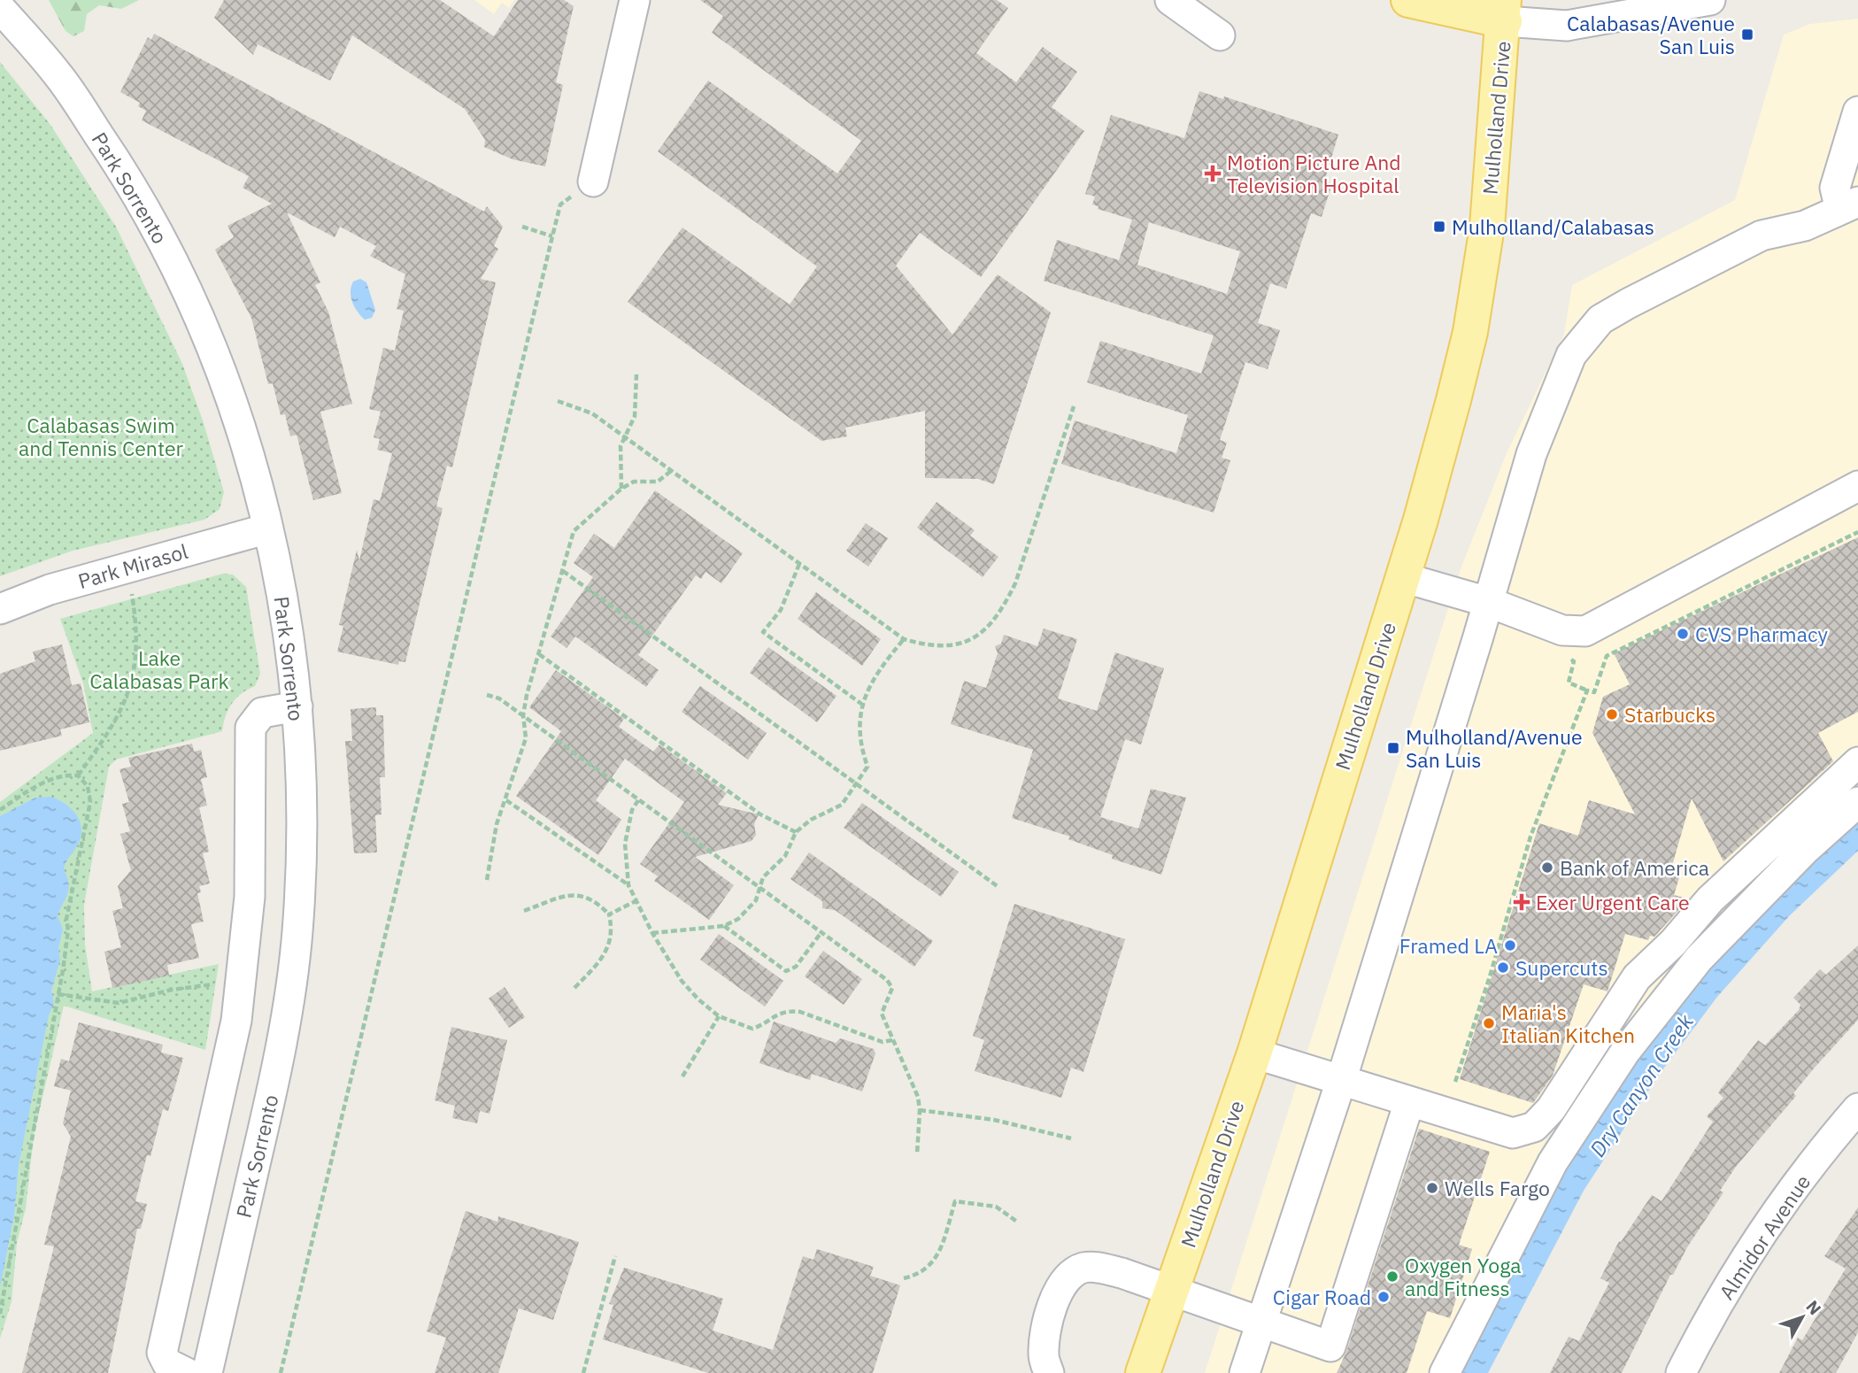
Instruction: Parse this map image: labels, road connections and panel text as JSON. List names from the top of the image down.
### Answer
{
  "streets": {
    "main road": ["Mulholland Drive"],
    "street": ["Park Sorrento", "Park Mirasol", "Almidor Avenue"]
  },
  "crossings": [
    ["Park Sorrento", "Park Mirasol"]
  ],
  "water": ["Dry Canyon Creek"],
  "parks": ["Calabasas Swim and Tennis Center", "Lake Calabasas Park"],
  "places": {
    "transit": ["Calabasas/Avenue San Luis", "Mulholland/Calabasas", "Mulholland/Avenue San Luis"],
    "health": ["Motion Picture And Television Hospital", "Exer Urgent Care"],
    "other": [
      "CVS Pharmacy",
      "Starbucks",
      "Bank of America",
      "Framed LA",
      "Supercuts",
      "Maria's Italian Kitchen",
      "Wells Fargo",
      "Oxygen Yoga and Fitness",
      "Cigar Road"
    ]
  },
  "north": "top right"
}
